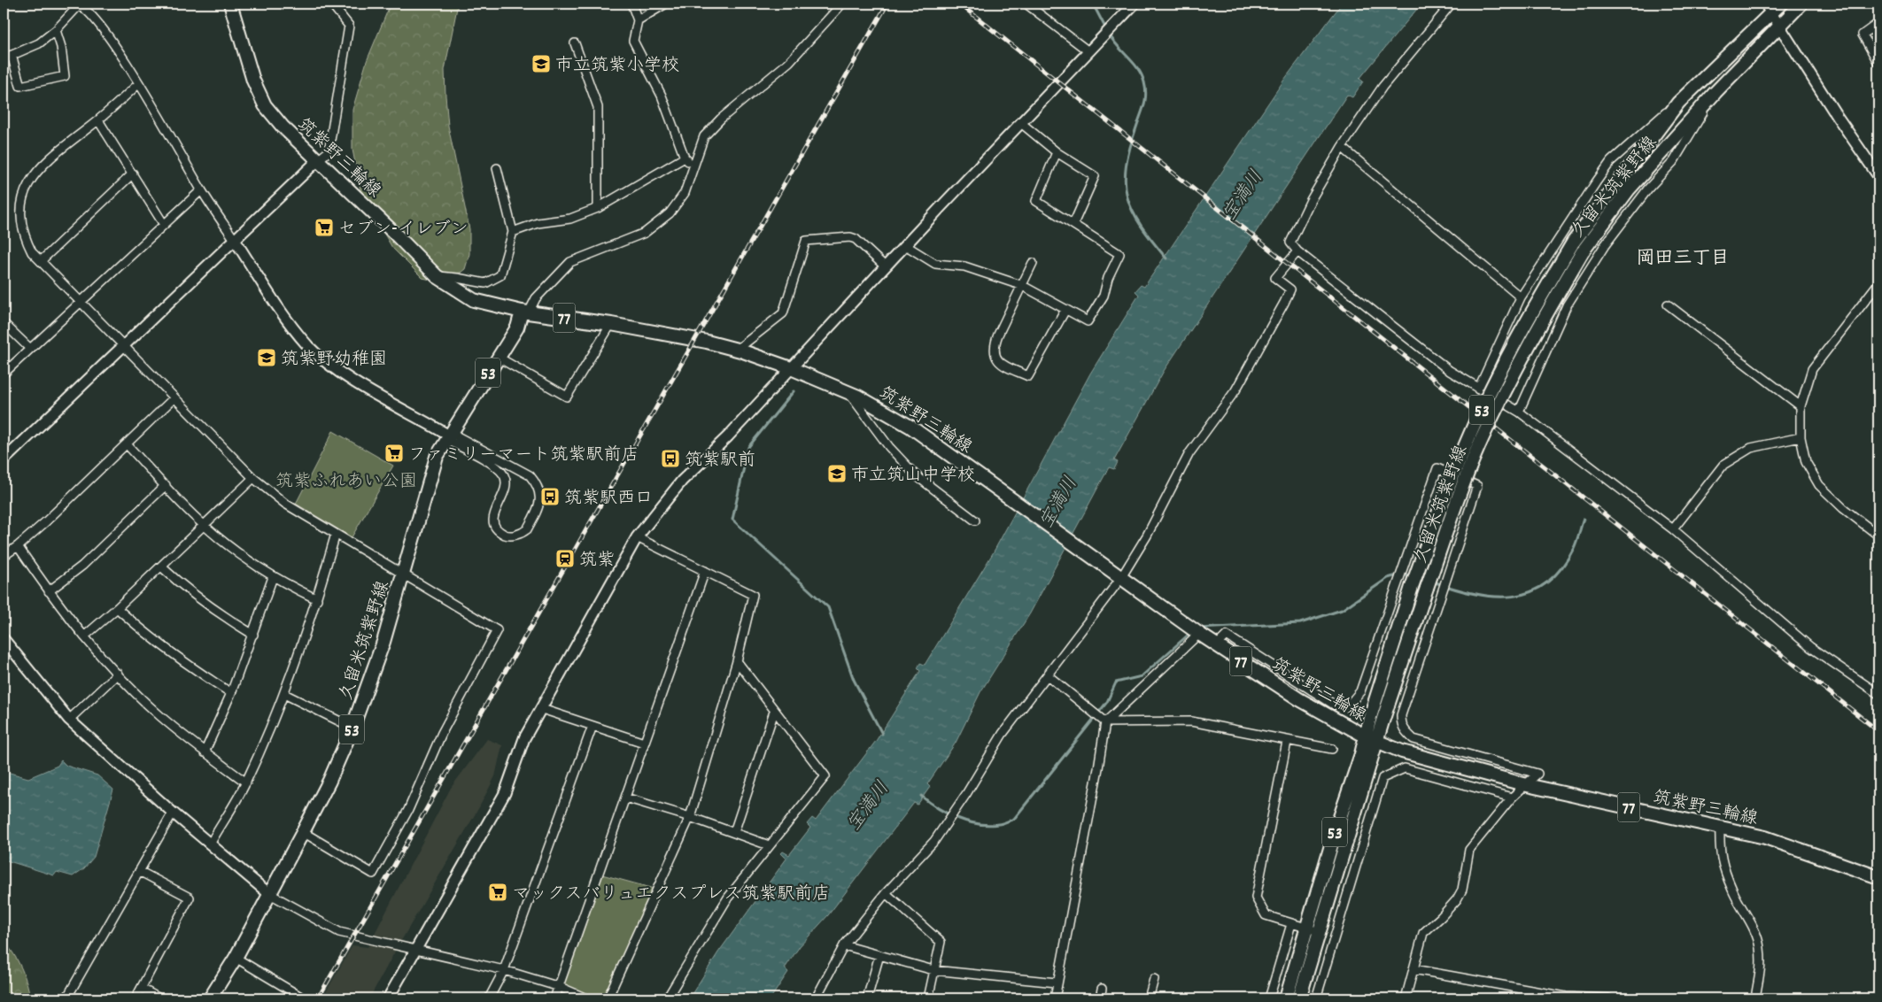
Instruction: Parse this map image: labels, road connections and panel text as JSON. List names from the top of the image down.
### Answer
{
  "streets": {
    "main road": [
      "筑紫野三輪線",
      "久留米筑紫野線",
      "77",
      "53"
    ]
  },
  "crossings": [
    ["筑紫野三輪線", "久留米筑紫野線"]
  ],
  "districts": ["岡田三丁目"],
  "water": ["宝満川"],
  "parks": ["筑紫ふれあい公園"],
  "places": {
    "school or university": ["市立筑紫小学校", "筑紫野幼稚園", "市立筑山中学校"],
    "supermarket": ["セブン-イレブン", "ファミリーマート筑紫駅前店", "マックスバリュエクスプレス筑紫駅前店"],
    "bus stop": ["筑紫駅前", "筑紫駅西口"],
    "station": ["筑紫"]
  }
}
